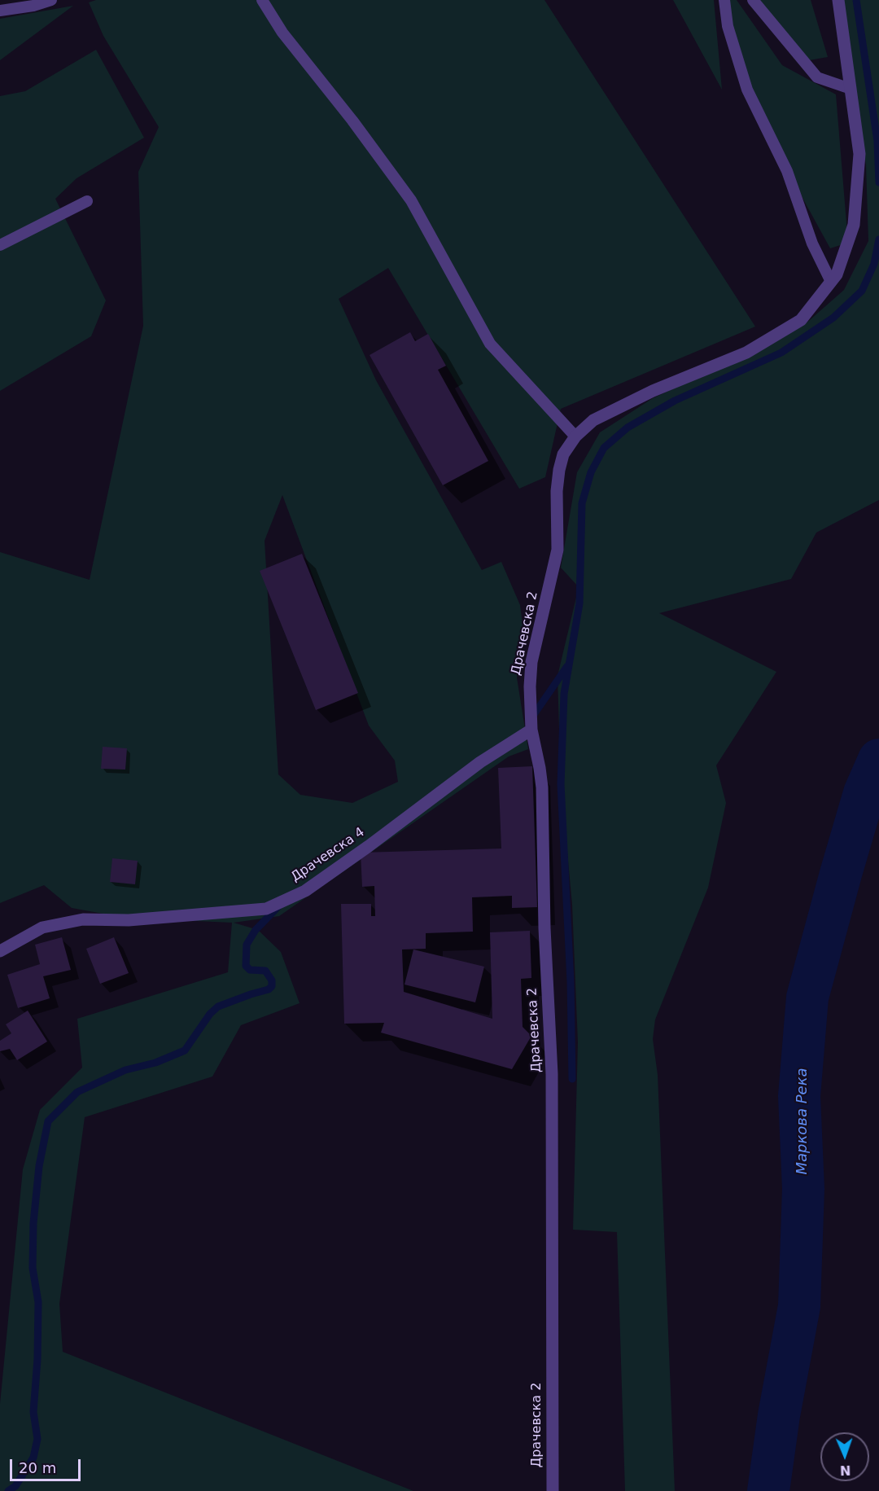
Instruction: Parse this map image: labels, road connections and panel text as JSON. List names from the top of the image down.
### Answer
{
  "streets": {
    "street": ["Драчевска 2", "Драчевска 4"]
  },
  "crossings": [
    ["Драчевска 2", "Драчевска 4"]
  ],
  "water": ["Маркова Река"],
  "scale_bar": "20 m",
  "north": "bottom"
}
